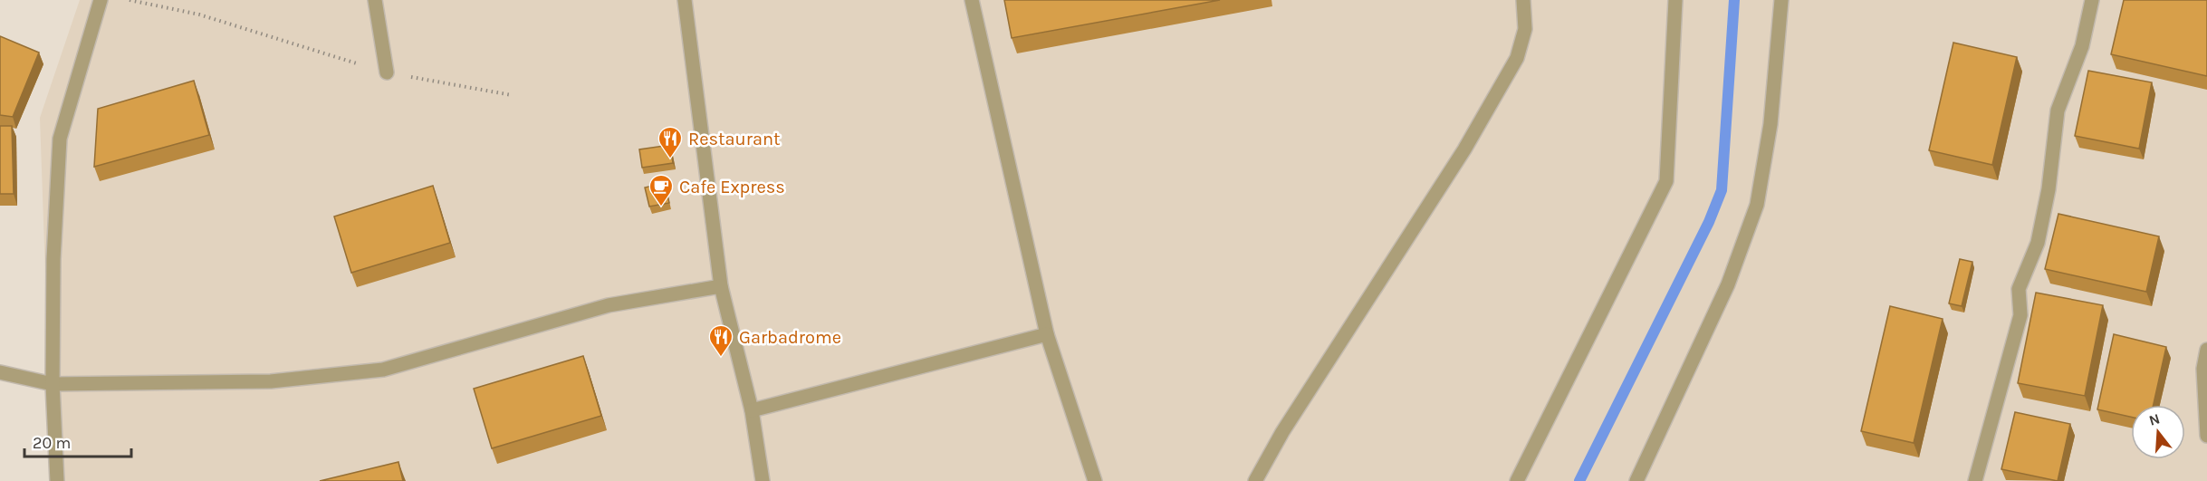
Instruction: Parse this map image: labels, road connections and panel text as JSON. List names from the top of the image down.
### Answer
{
  "places": {
    "restaurant": ["Restaurant", "Garbadrome"],
    "cafe": ["Cafe Express"]
  },
  "scale_bar": "20 m",
  "north": "top"
}
